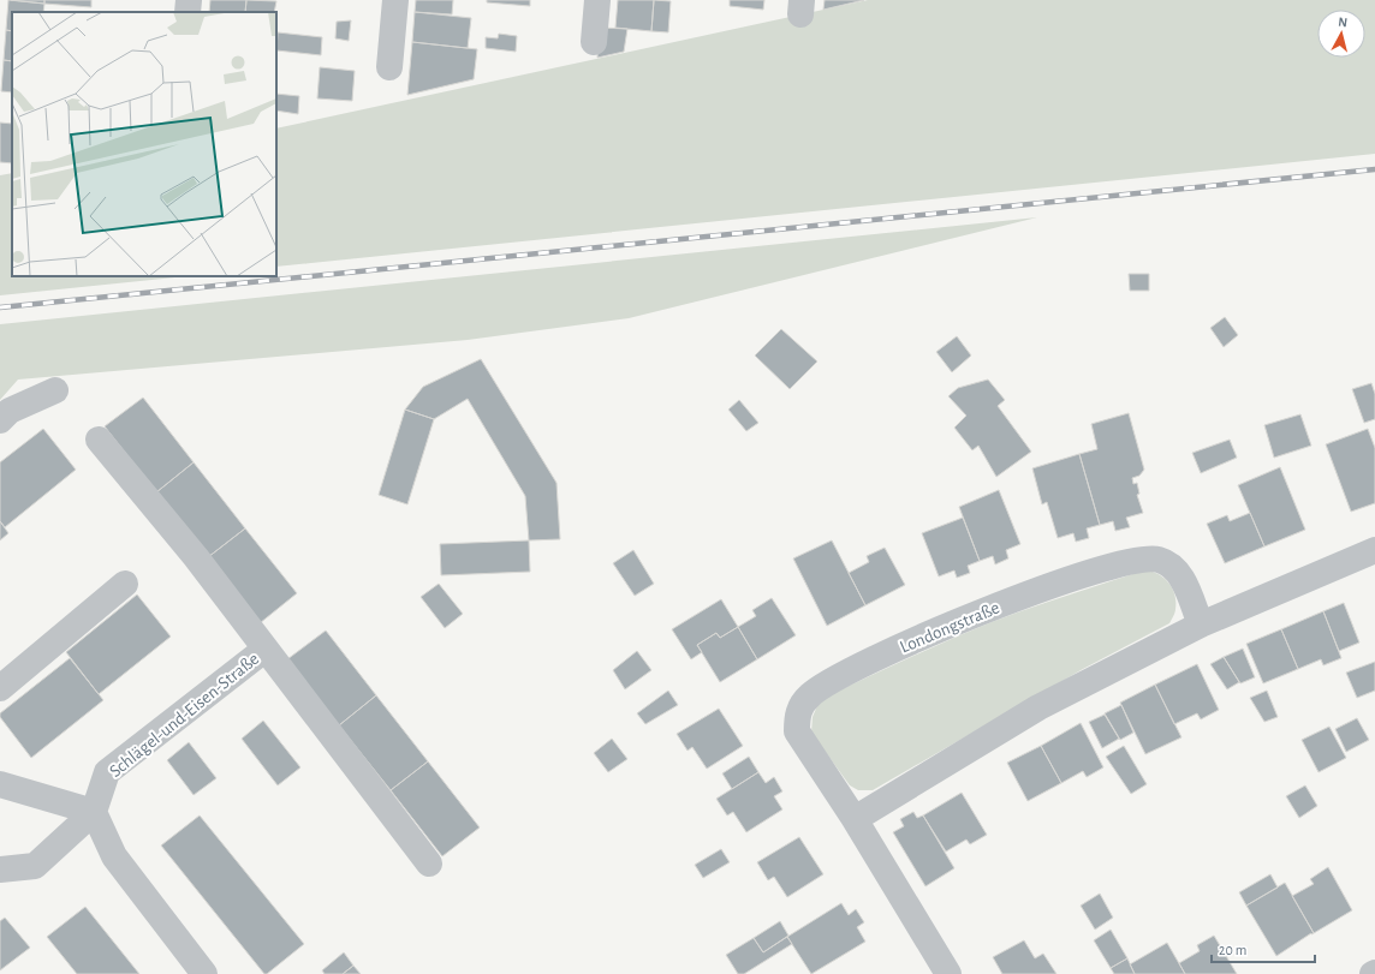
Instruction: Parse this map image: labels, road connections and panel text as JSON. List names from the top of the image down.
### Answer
{
  "streets": {
    "street": ["Londongstraße", "Schlägel-und-Eisen-Straße"]
  },
  "scale_bar": "20 m",
  "north": "top"
}
